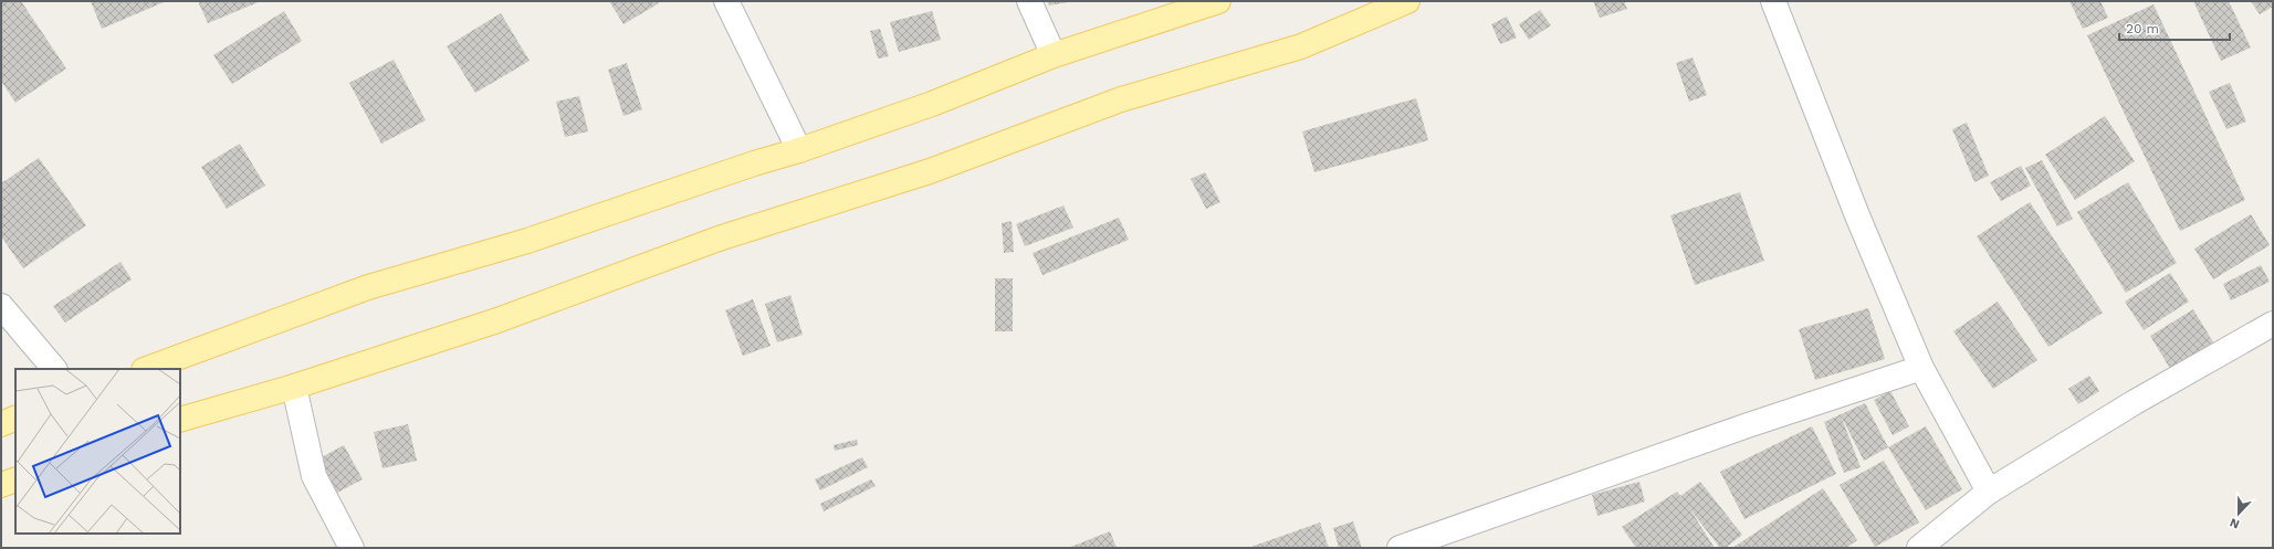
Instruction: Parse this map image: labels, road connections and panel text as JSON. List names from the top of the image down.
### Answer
{
  "scale_bar": "20 m",
  "north": "bottom"
}
